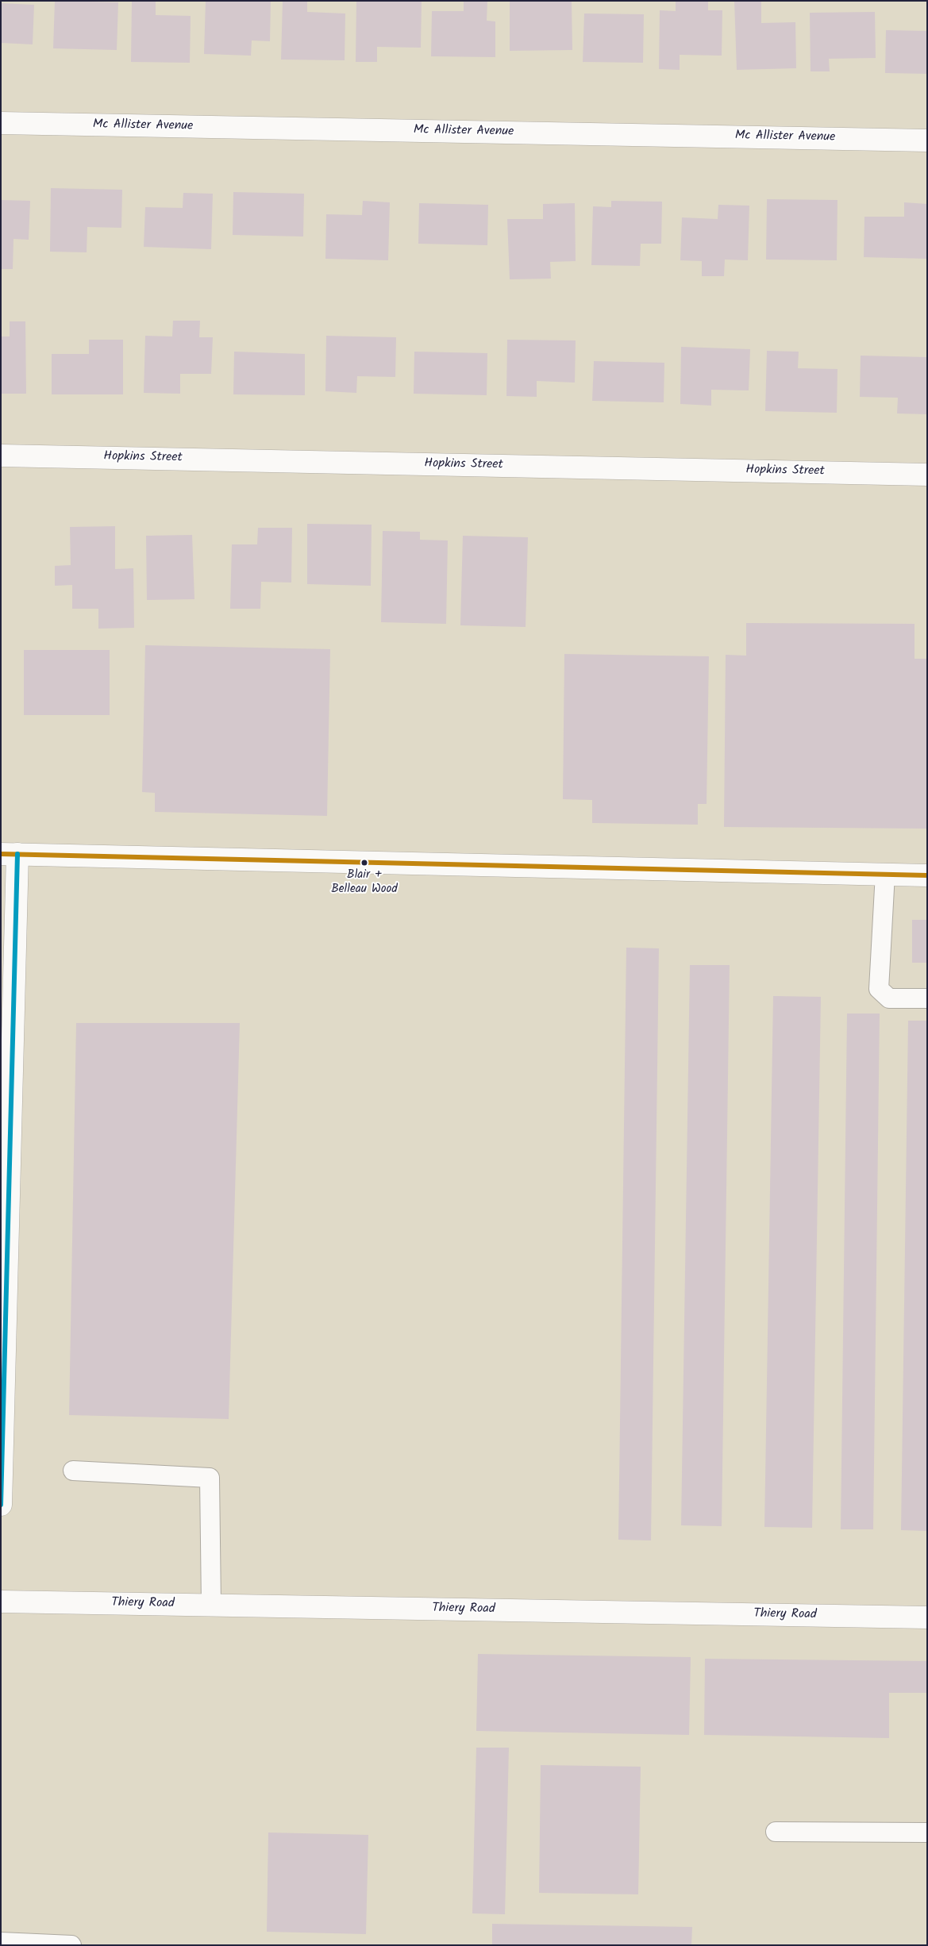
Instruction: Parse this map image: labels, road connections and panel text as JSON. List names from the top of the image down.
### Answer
{
  "streets": {
    "street": ["Mc Allister Avenue", "Hopkins Street", "Thiery Road"]
  },
  "places": ["Blair + Belleau Wood"]
}
